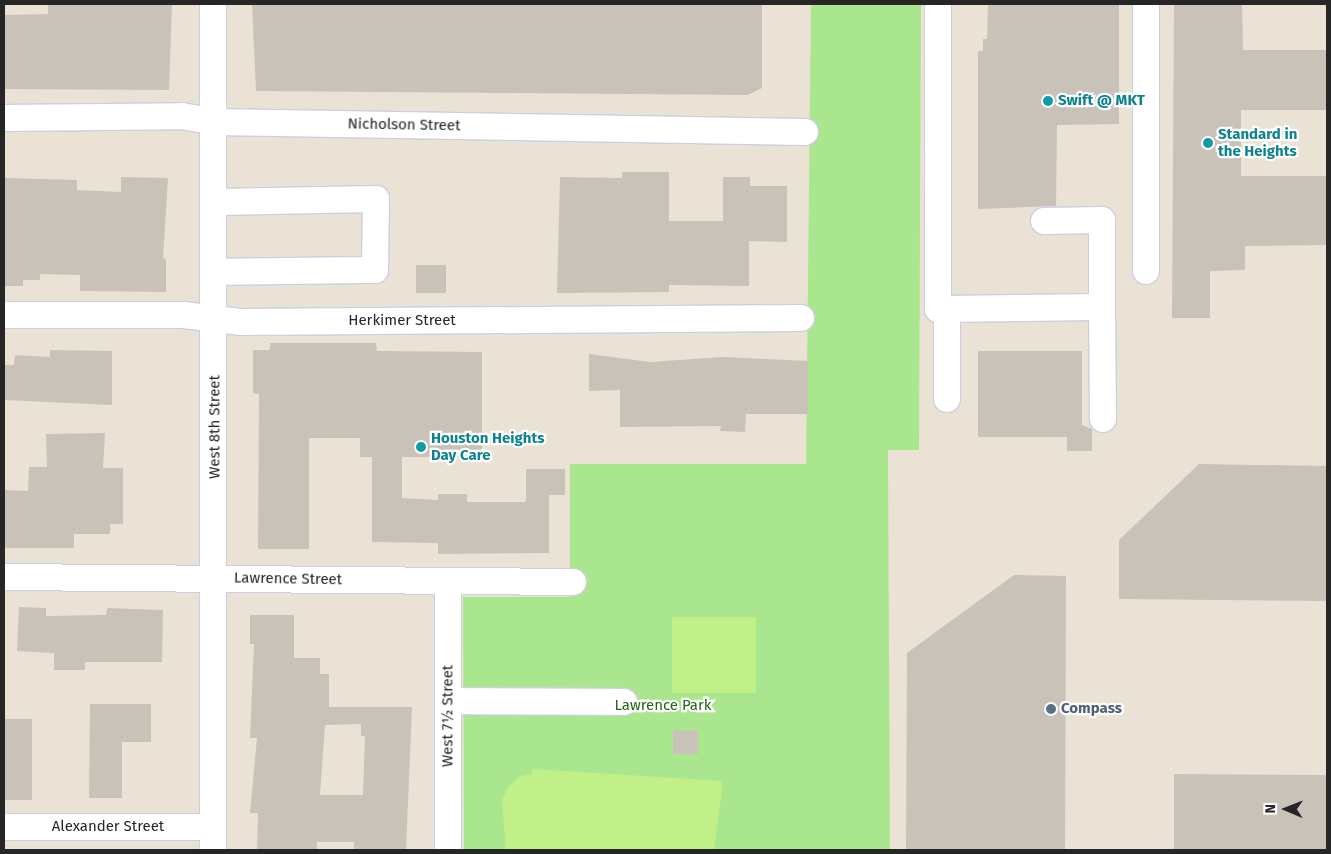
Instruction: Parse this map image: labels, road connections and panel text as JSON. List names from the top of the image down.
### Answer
{
  "streets": {
    "street": [
      "Nicholson Street",
      "Herkimer Street",
      "West 8th Street",
      "Lawrence Street",
      "West 7½ Street",
      "Alexander Street"
    ]
  },
  "crossings": [
    ["Nicholson Street", "West 8th Street"],
    ["Herkimer Street", "West 8th Street"],
    ["West 8th Street", "Lawrence Street"],
    ["West 8th Street", "Alexander Street"],
    ["Lawrence Street", "West 7½ Street"]
  ],
  "parks": ["Lawrence Park"],
  "places": [
    "Swift @ MKT",
    "Standard in the Heights",
    "Houston Heights Day Care",
    "Compass"
  ],
  "north": "left"
}
